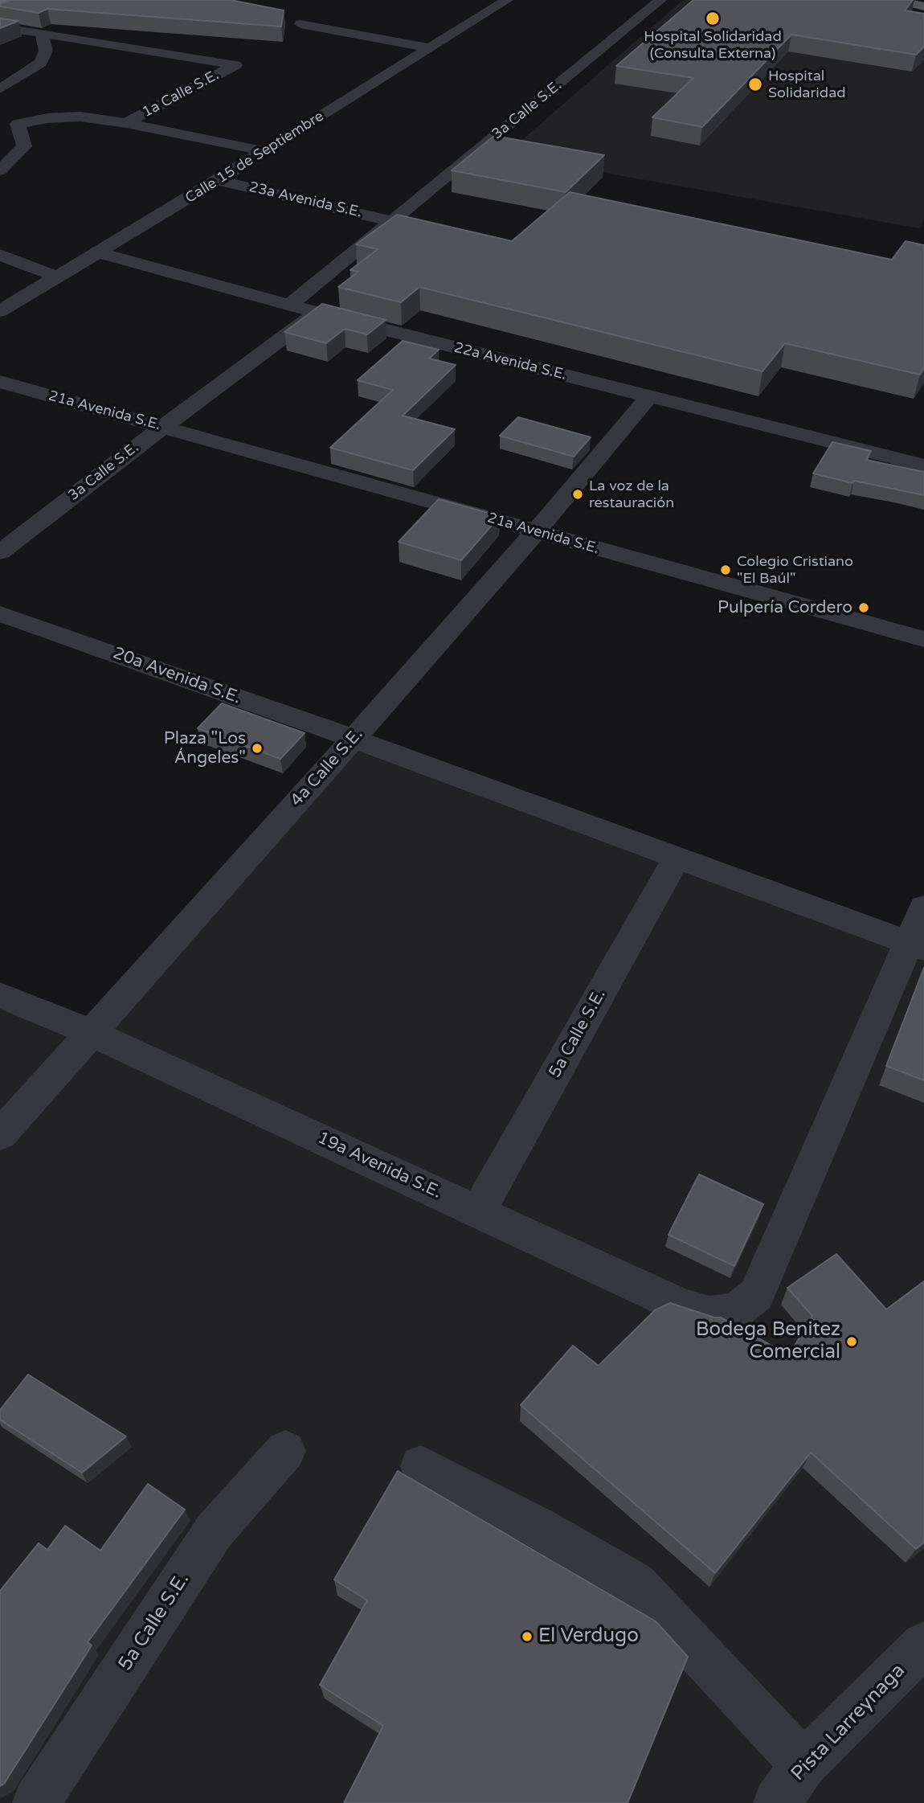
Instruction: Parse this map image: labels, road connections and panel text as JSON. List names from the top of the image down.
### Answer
{
  "streets": {
    "street": [
      "1a Calle S.E.",
      "3a Calle S.E.",
      "Calle 15 de Septiembre",
      "23a Avenida S.E.",
      "22a Avenida S.E.",
      "21a Avenida S.E.",
      "20a Avenida S.E.",
      "4a Calle S.E.",
      "5a Calle S.E.",
      "19a Avenida S.E.",
      "Pista Larreynaga"
    ]
  },
  "crossings": [
    ["3a Calle S.E.", "23a Avenida S.E."],
    ["3a Calle S.E.", "22a Avenida S.E."],
    ["3a Calle S.E.", "21a Avenida S.E."],
    ["Calle 15 de Septiembre", "23a Avenida S.E."],
    ["Calle 15 de Septiembre", "22a Avenida S.E."],
    ["22a Avenida S.E.", "4a Calle S.E."],
    ["21a Avenida S.E.", "4a Calle S.E."],
    ["20a Avenida S.E.", "4a Calle S.E."],
    ["20a Avenida S.E.", "5a Calle S.E."],
    ["20a Avenida S.E.", "19a Avenida S.E."],
    ["4a Calle S.E.", "19a Avenida S.E."],
    ["5a Calle S.E.", "19a Avenida S.E."]
  ],
  "places": [
    "Hospital Solidaridad (Consulta Externa)",
    "Hospital Solidaridad",
    "La voz de la restauración",
    "Colegio Cristiano \"El Baúl\"",
    "Pulpería Cordero",
    "Plaza \"Los Ángeles\"",
    "Bodega Benitez Comercial",
    "El Verdugo"
  ]
}
